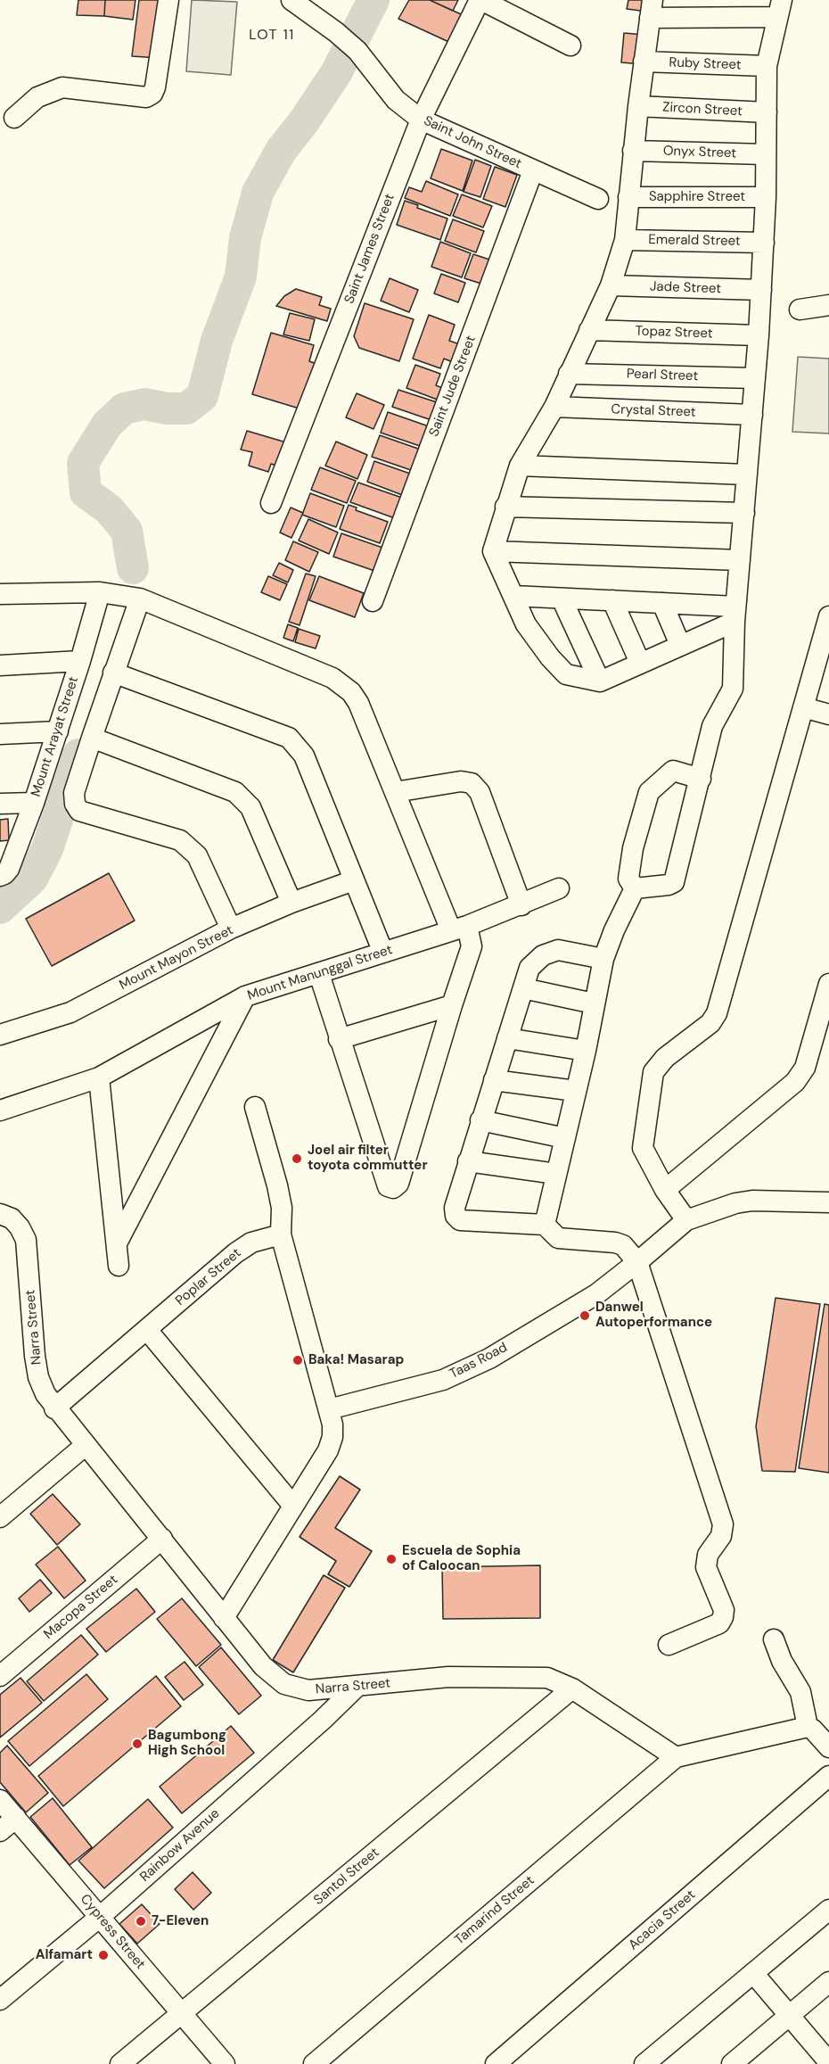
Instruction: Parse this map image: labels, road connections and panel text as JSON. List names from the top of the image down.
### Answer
{
  "streets": {
    "street": [
      "Ruby Street",
      "Zircon Street",
      "Saint John Street",
      "Onyx Street",
      "Sapphire Street",
      "Emerald Street",
      "Saint James Street",
      "Jade Street",
      "Topaz Street",
      "Pearl Street",
      "Saint Jude Street",
      "Crystal Street",
      "Mount Arayat Street",
      "Mount Mayon Street",
      "Mount Manunggal Street",
      "Poplar Street",
      "Narra Street",
      "Taas Road",
      "Macopa Street",
      "Rainbow Avenue",
      "Santol Street",
      "Tamarind Street",
      "Acacia Street",
      "Cypress Street"
    ]
  },
  "crossings": [
    ["Saint John Street", "Saint James Street"],
    ["Saint John Street", "Saint Jude Street"],
    ["Poplar Street", "Narra Street"],
    ["Narra Street", "Macopa Street"],
    ["Narra Street", "Rainbow Avenue"],
    ["Narra Street", "Santol Street"],
    ["Narra Street", "Tamarind Street"],
    ["Rainbow Avenue", "Cypress Street"],
    ["Santol Street", "Cypress Street"]
  ],
  "districts": ["LOT 11"],
  "places": [
    "Joel air filter toyota commutter",
    "Danwel Autoperformance",
    "Baka! Masarap",
    "Escuela de Sophia of Caloocan",
    "Bagumbong High School",
    "7-Eleven",
    "Alfamart"
  ]
}
